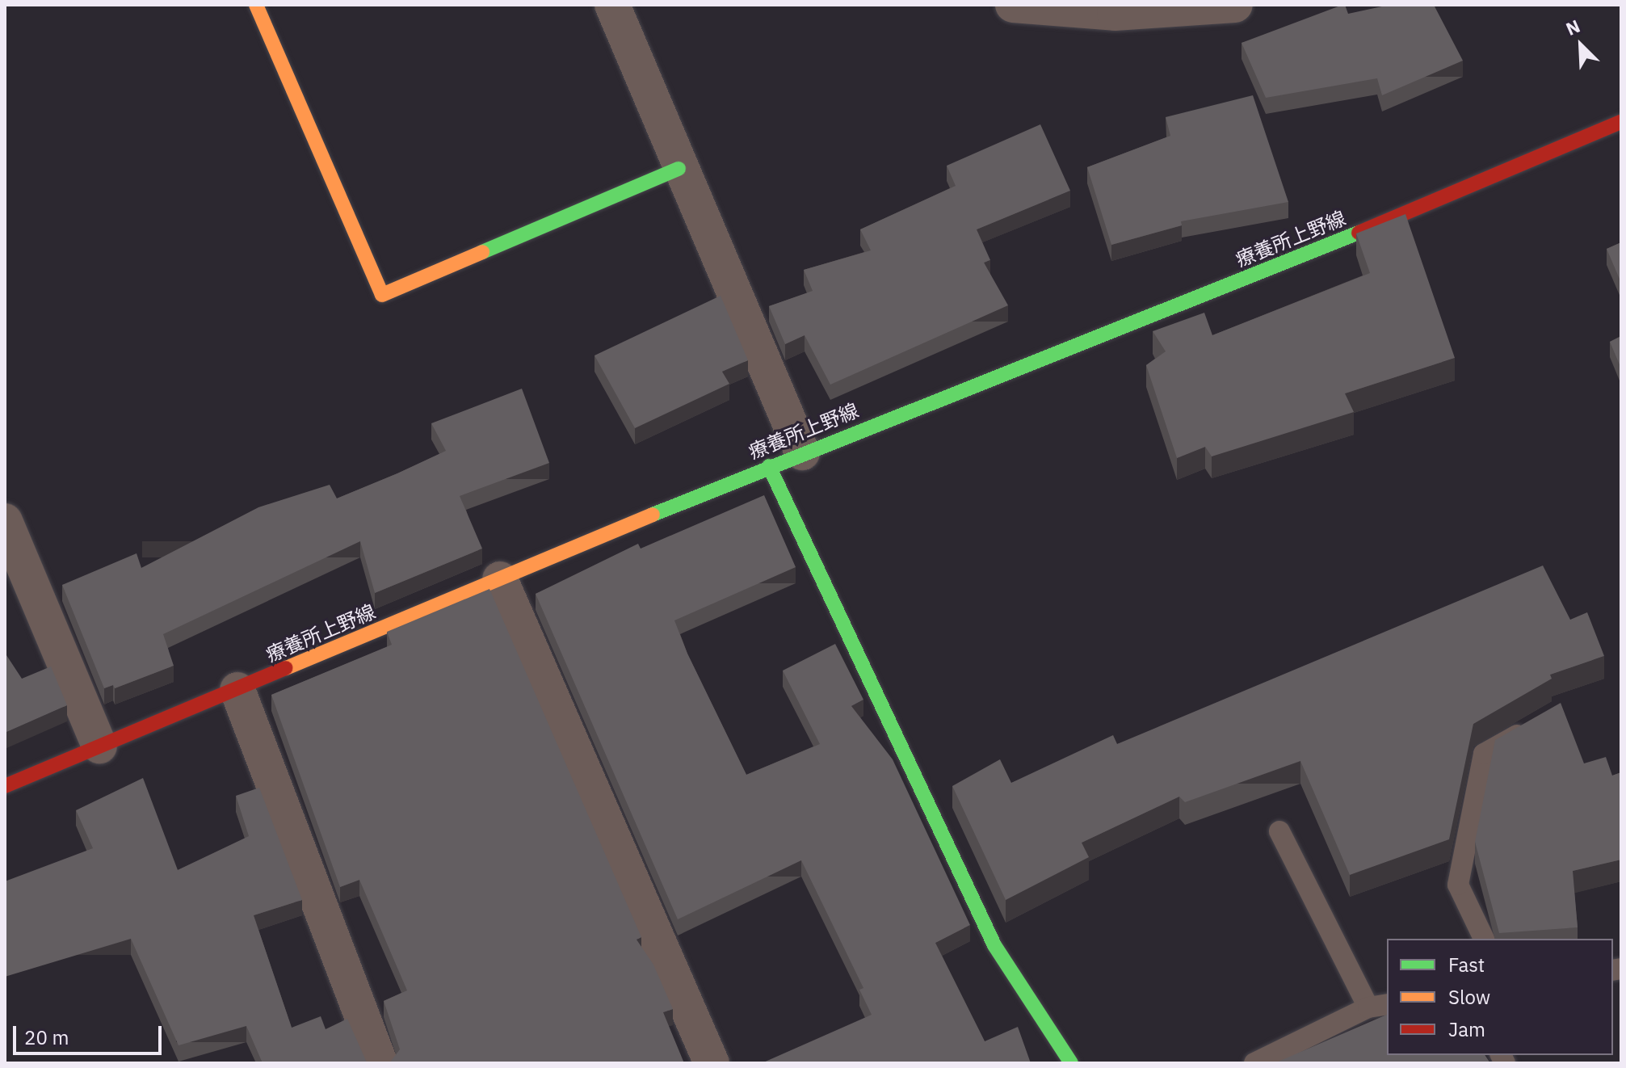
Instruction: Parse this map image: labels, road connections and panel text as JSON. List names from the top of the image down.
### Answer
{
  "streets": {
    "street": ["療養所上野線"]
  },
  "legend": ["Fast", "Slow", "Jam"],
  "scale_bar": "20 m",
  "north": "top left"
}
